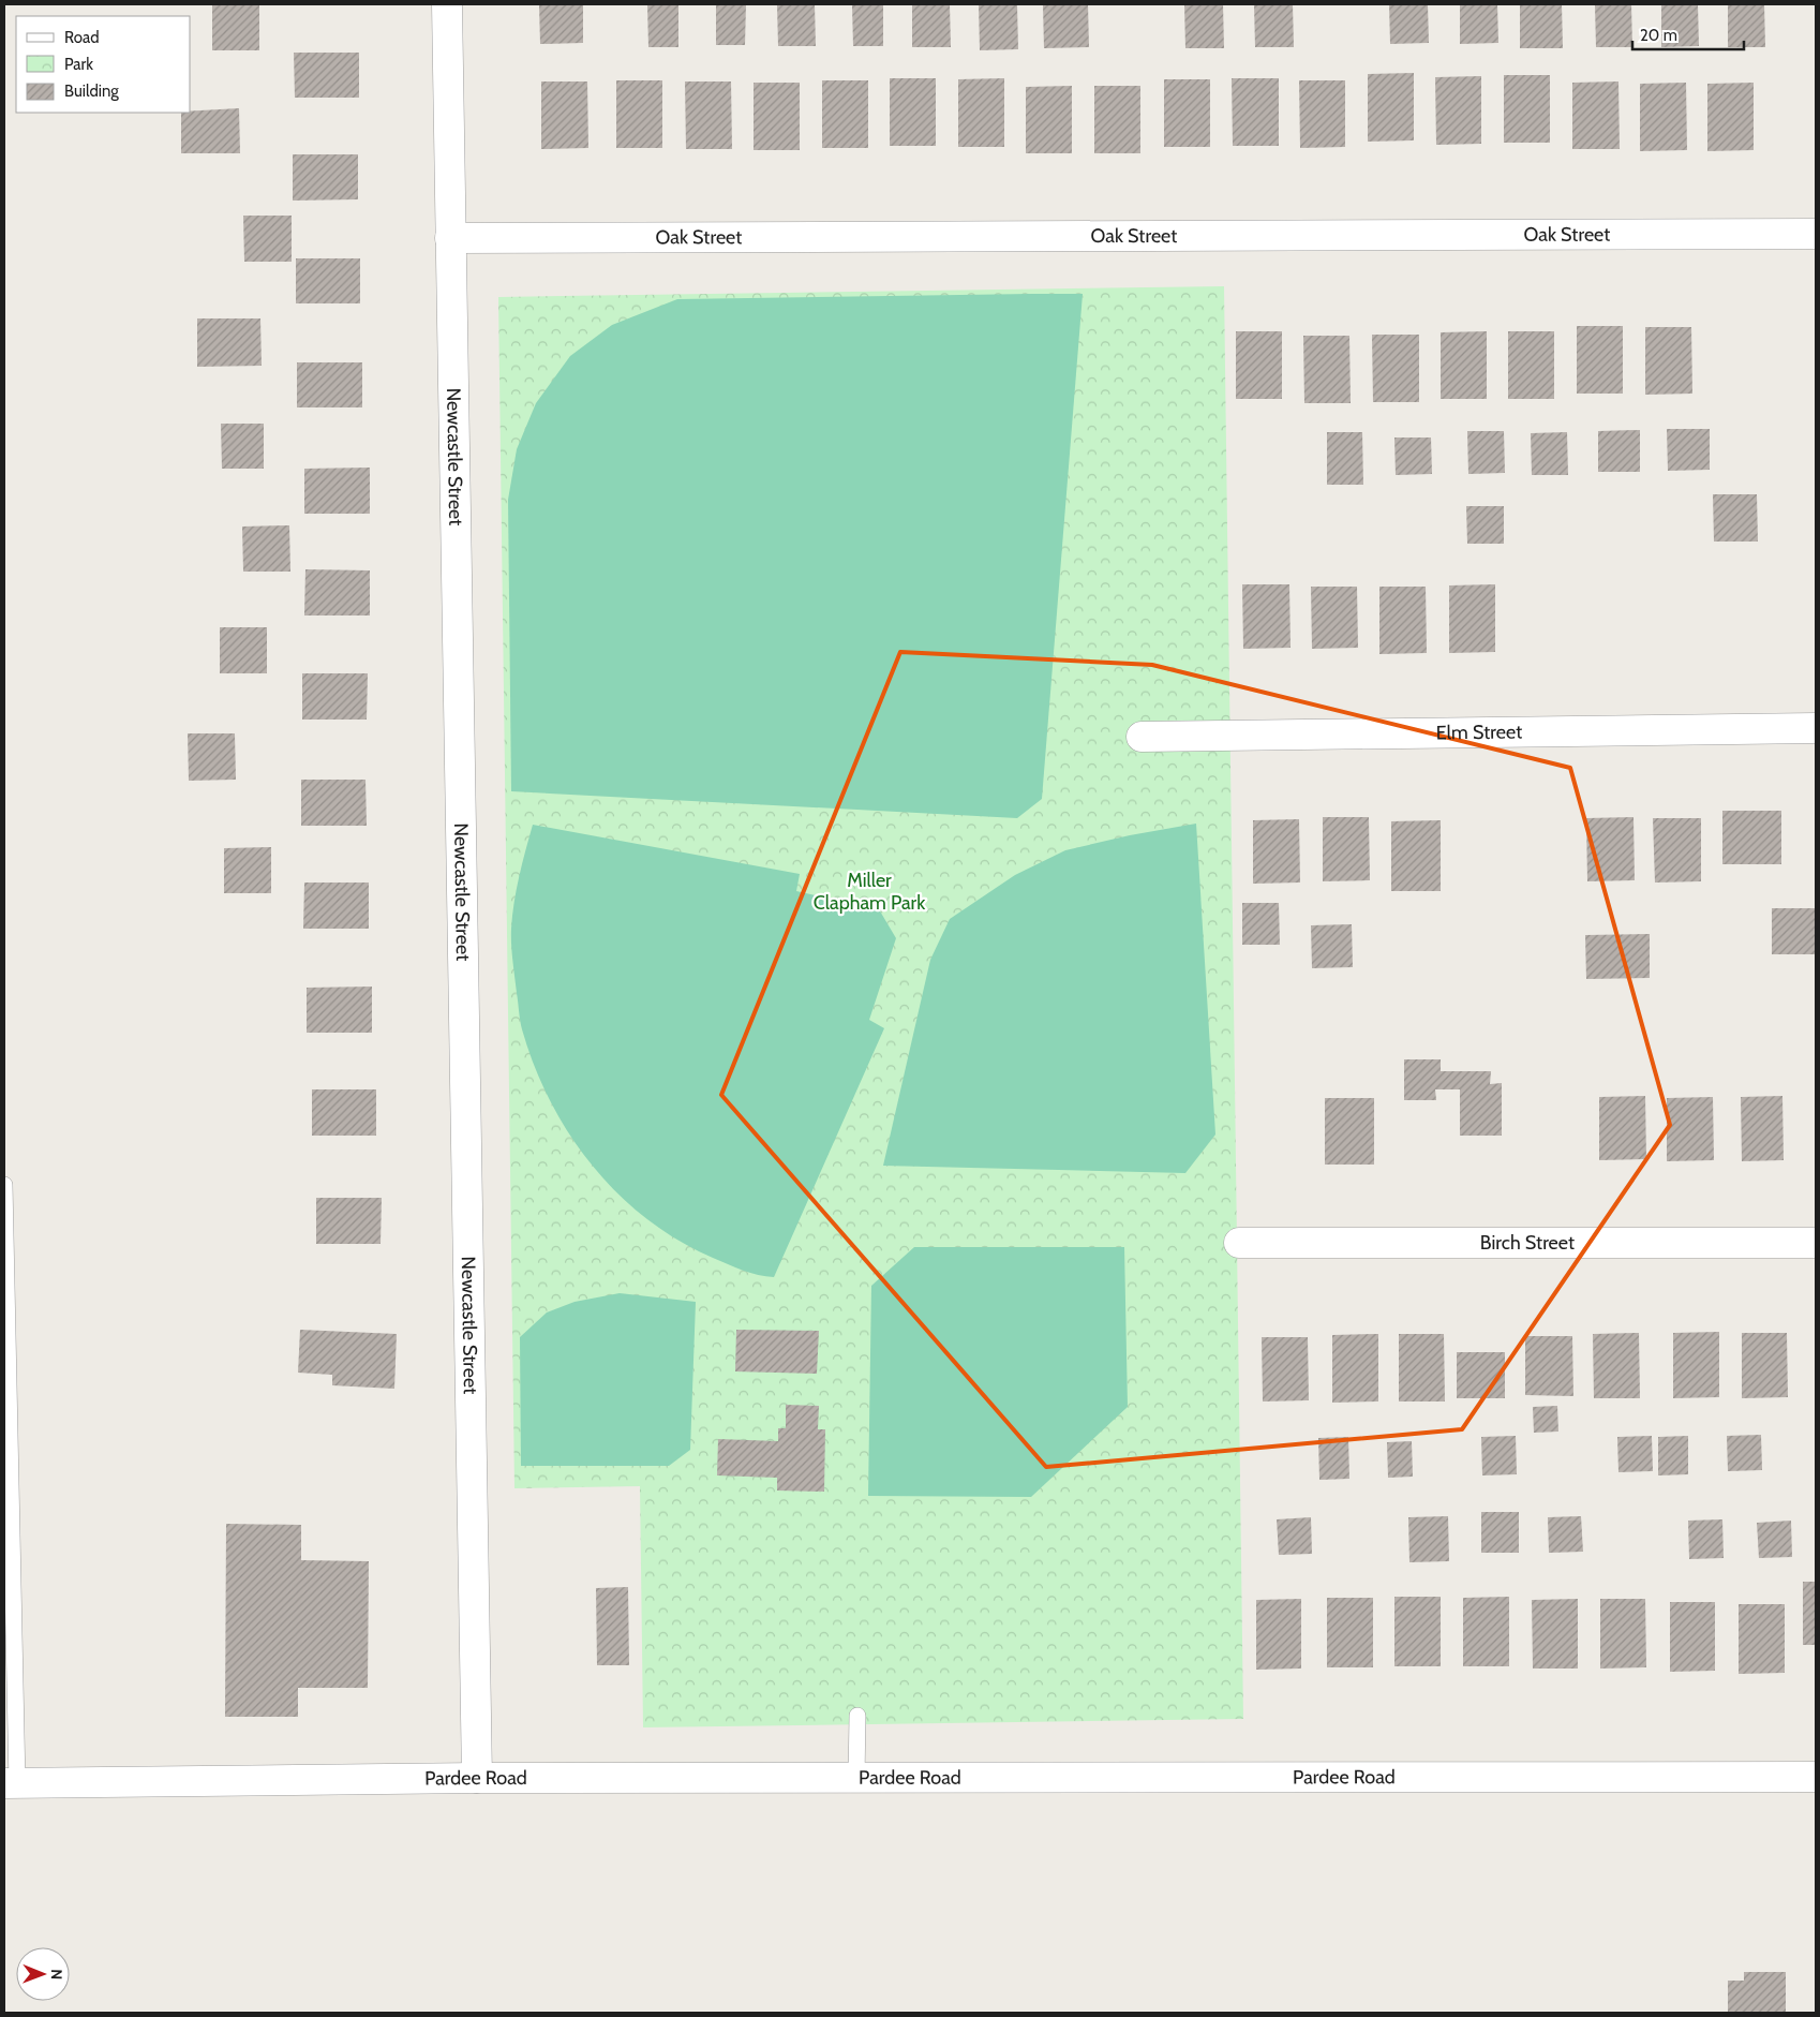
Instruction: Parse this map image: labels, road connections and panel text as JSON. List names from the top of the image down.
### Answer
{
  "streets": {
    "street": [
      "Oak Street",
      "Newcastle Street",
      "Elm Street",
      "Birch Street",
      "Pardee Road"
    ]
  },
  "crossings": [
    ["Oak Street", "Newcastle Street"],
    ["Newcastle Street", "Pardee Road"]
  ],
  "parks": ["Miller Clapham Park"],
  "legend": ["Road", "Park", "Building"],
  "scale_bar": "20 m",
  "north": "right"
}
